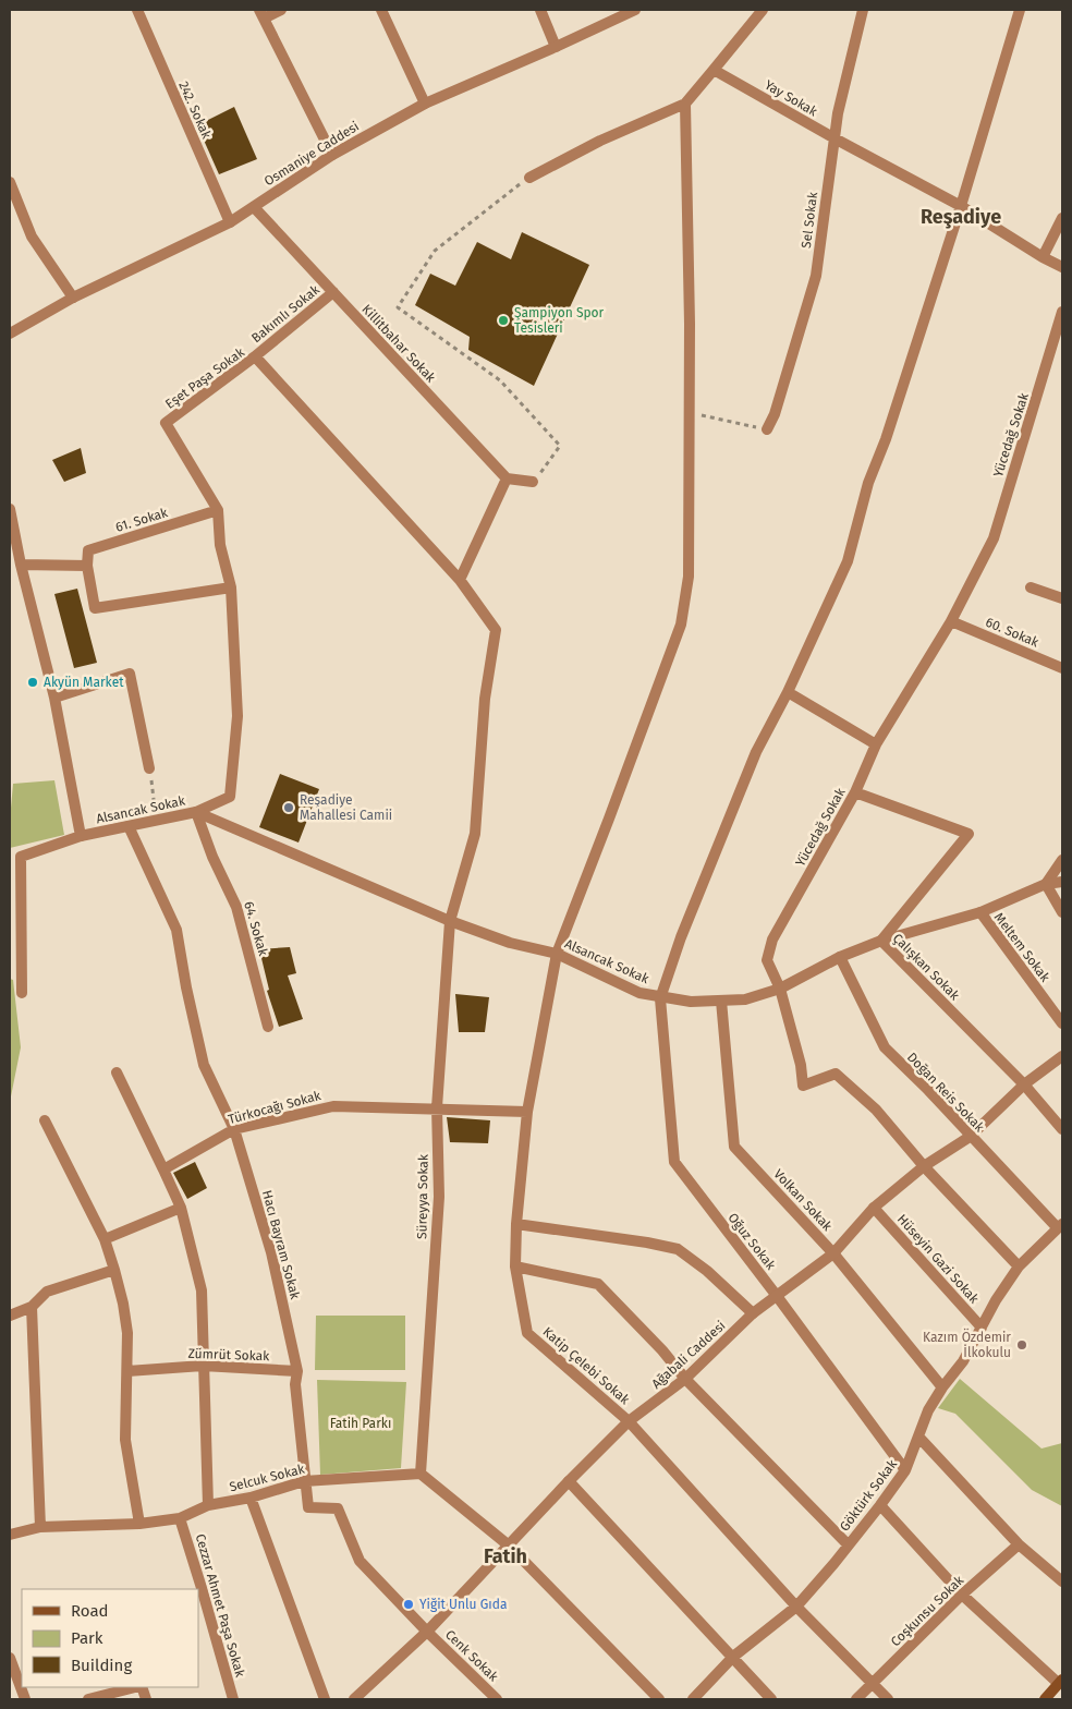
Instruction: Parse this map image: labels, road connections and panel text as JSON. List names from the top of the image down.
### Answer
{
  "streets": {
    "street": [
      "Yay Sokak",
      "242. Sokak",
      "Osmaniye Caddesi",
      "Sel Sokak",
      "Bakımlı Sokak",
      "Killitbahar Sokak",
      "Eşet Paşa Sokak",
      "Yücedağ Sokak",
      "61. Sokak",
      "60. Sokak",
      "Alsancak Sokak",
      "64. Sokak",
      "Meltem Sokak",
      "Çalışkan Sokak",
      "Doğan Reis Sokak",
      "Türkocağı Sokak",
      "Süreyya Sokak",
      "Volkan Sokak",
      "Oğuz Sokak",
      "Hacı Bayram Sokak",
      "Hüseyin Gazi Sokak",
      "Zümrüt Sokak",
      "Ağabali Caddesi",
      "Katip Çelebi Sokak",
      "Selcuk Sokak",
      "Göktürk Sokak",
      "Cezzar Ahmet Paşa Sokak",
      "Coşkunsu Sokak",
      "Cenk Sokak"
    ]
  },
  "crossings": [
    ["Yay Sokak", "Sel Sokak"],
    ["242. Sokak", "Osmaniye Caddesi"],
    ["Osmaniye Caddesi", "Killitbahar Sokak"],
    ["Bakımlı Sokak", "Killitbahar Sokak"],
    ["Bakımlı Sokak", "Eşet Paşa Sokak"],
    ["Eşet Paşa Sokak", "61. Sokak"],
    ["Eşet Paşa Sokak", "Alsancak Sokak"],
    ["Eşet Paşa Sokak", "64. Sokak"],
    ["Eşet Paşa Sokak", "Süreyya Sokak"],
    ["Yücedağ Sokak", "60. Sokak"],
    ["Yücedağ Sokak", "Alsancak Sokak"],
    ["Yücedağ Sokak", "Çalışkan Sokak"],
    ["Yücedağ Sokak", "Ağabali Caddesi"],
    ["Yücedağ Sokak", "Göktürk Sokak"],
    ["Alsancak Sokak", "64. Sokak"],
    ["Alsancak Sokak", "Meltem Sokak"],
    ["Alsancak Sokak", "Çalışkan Sokak"],
    ["Alsancak Sokak", "Doğan Reis Sokak"],
    ["Alsancak Sokak", "Süreyya Sokak"],
    ["Alsancak Sokak", "Volkan Sokak"],
    ["Alsancak Sokak", "Oğuz Sokak"],
    ["Alsancak Sokak", "Hacı Bayram Sokak"],
    ["Alsancak Sokak", "Katip Çelebi Sokak"],
    ["Çalışkan Sokak", "Ağabali Caddesi"],
    ["Doğan Reis Sokak", "Ağabali Caddesi"],
    ["Doğan Reis Sokak", "Göktürk Sokak"],
    ["Türkocağı Sokak", "Süreyya Sokak"],
    ["Türkocağı Sokak", "Hacı Bayram Sokak"],
    ["Türkocağı Sokak", "Katip Çelebi Sokak"],
    ["Süreyya Sokak", "Selcuk Sokak"],
    ["Volkan Sokak", "Ağabali Caddesi"],
    ["Volkan Sokak", "Göktürk Sokak"],
    ["Oğuz Sokak", "Ağabali Caddesi"],
    ["Oğuz Sokak", "Göktürk Sokak"],
    ["Hacı Bayram Sokak", "Zümrüt Sokak"],
    ["Hacı Bayram Sokak", "Ağabali Caddesi"],
    ["Hacı Bayram Sokak", "Selcuk Sokak"],
    ["Hacı Bayram Sokak", "Cenk Sokak"],
    ["Hüseyin Gazi Sokak", "Ağabali Caddesi"],
    ["Hüseyin Gazi Sokak", "Göktürk Sokak"],
    ["Ağabali Caddesi", "Katip Çelebi Sokak"],
    ["Ağabali Caddesi", "Cenk Sokak"],
    ["Katip Çelebi Sokak", "Göktürk Sokak"],
    ["Katip Çelebi Sokak", "Coşkunsu Sokak"],
    ["Selcuk Sokak", "Cezzar Ahmet Paşa Sokak"]
  ],
  "districts": ["Reşadiye", "Fatih"],
  "parks": ["Fatih Parkı"],
  "places": [
    "Şampiyon Spor Tesisleri",
    "Akyün Market",
    "Reşadiye Mahallesi Camii",
    "Kazım Özdemir İlkokulu",
    "Yiğit Unlu Gıda"
  ],
  "legend": ["Road", "Park", "Building"]
}
